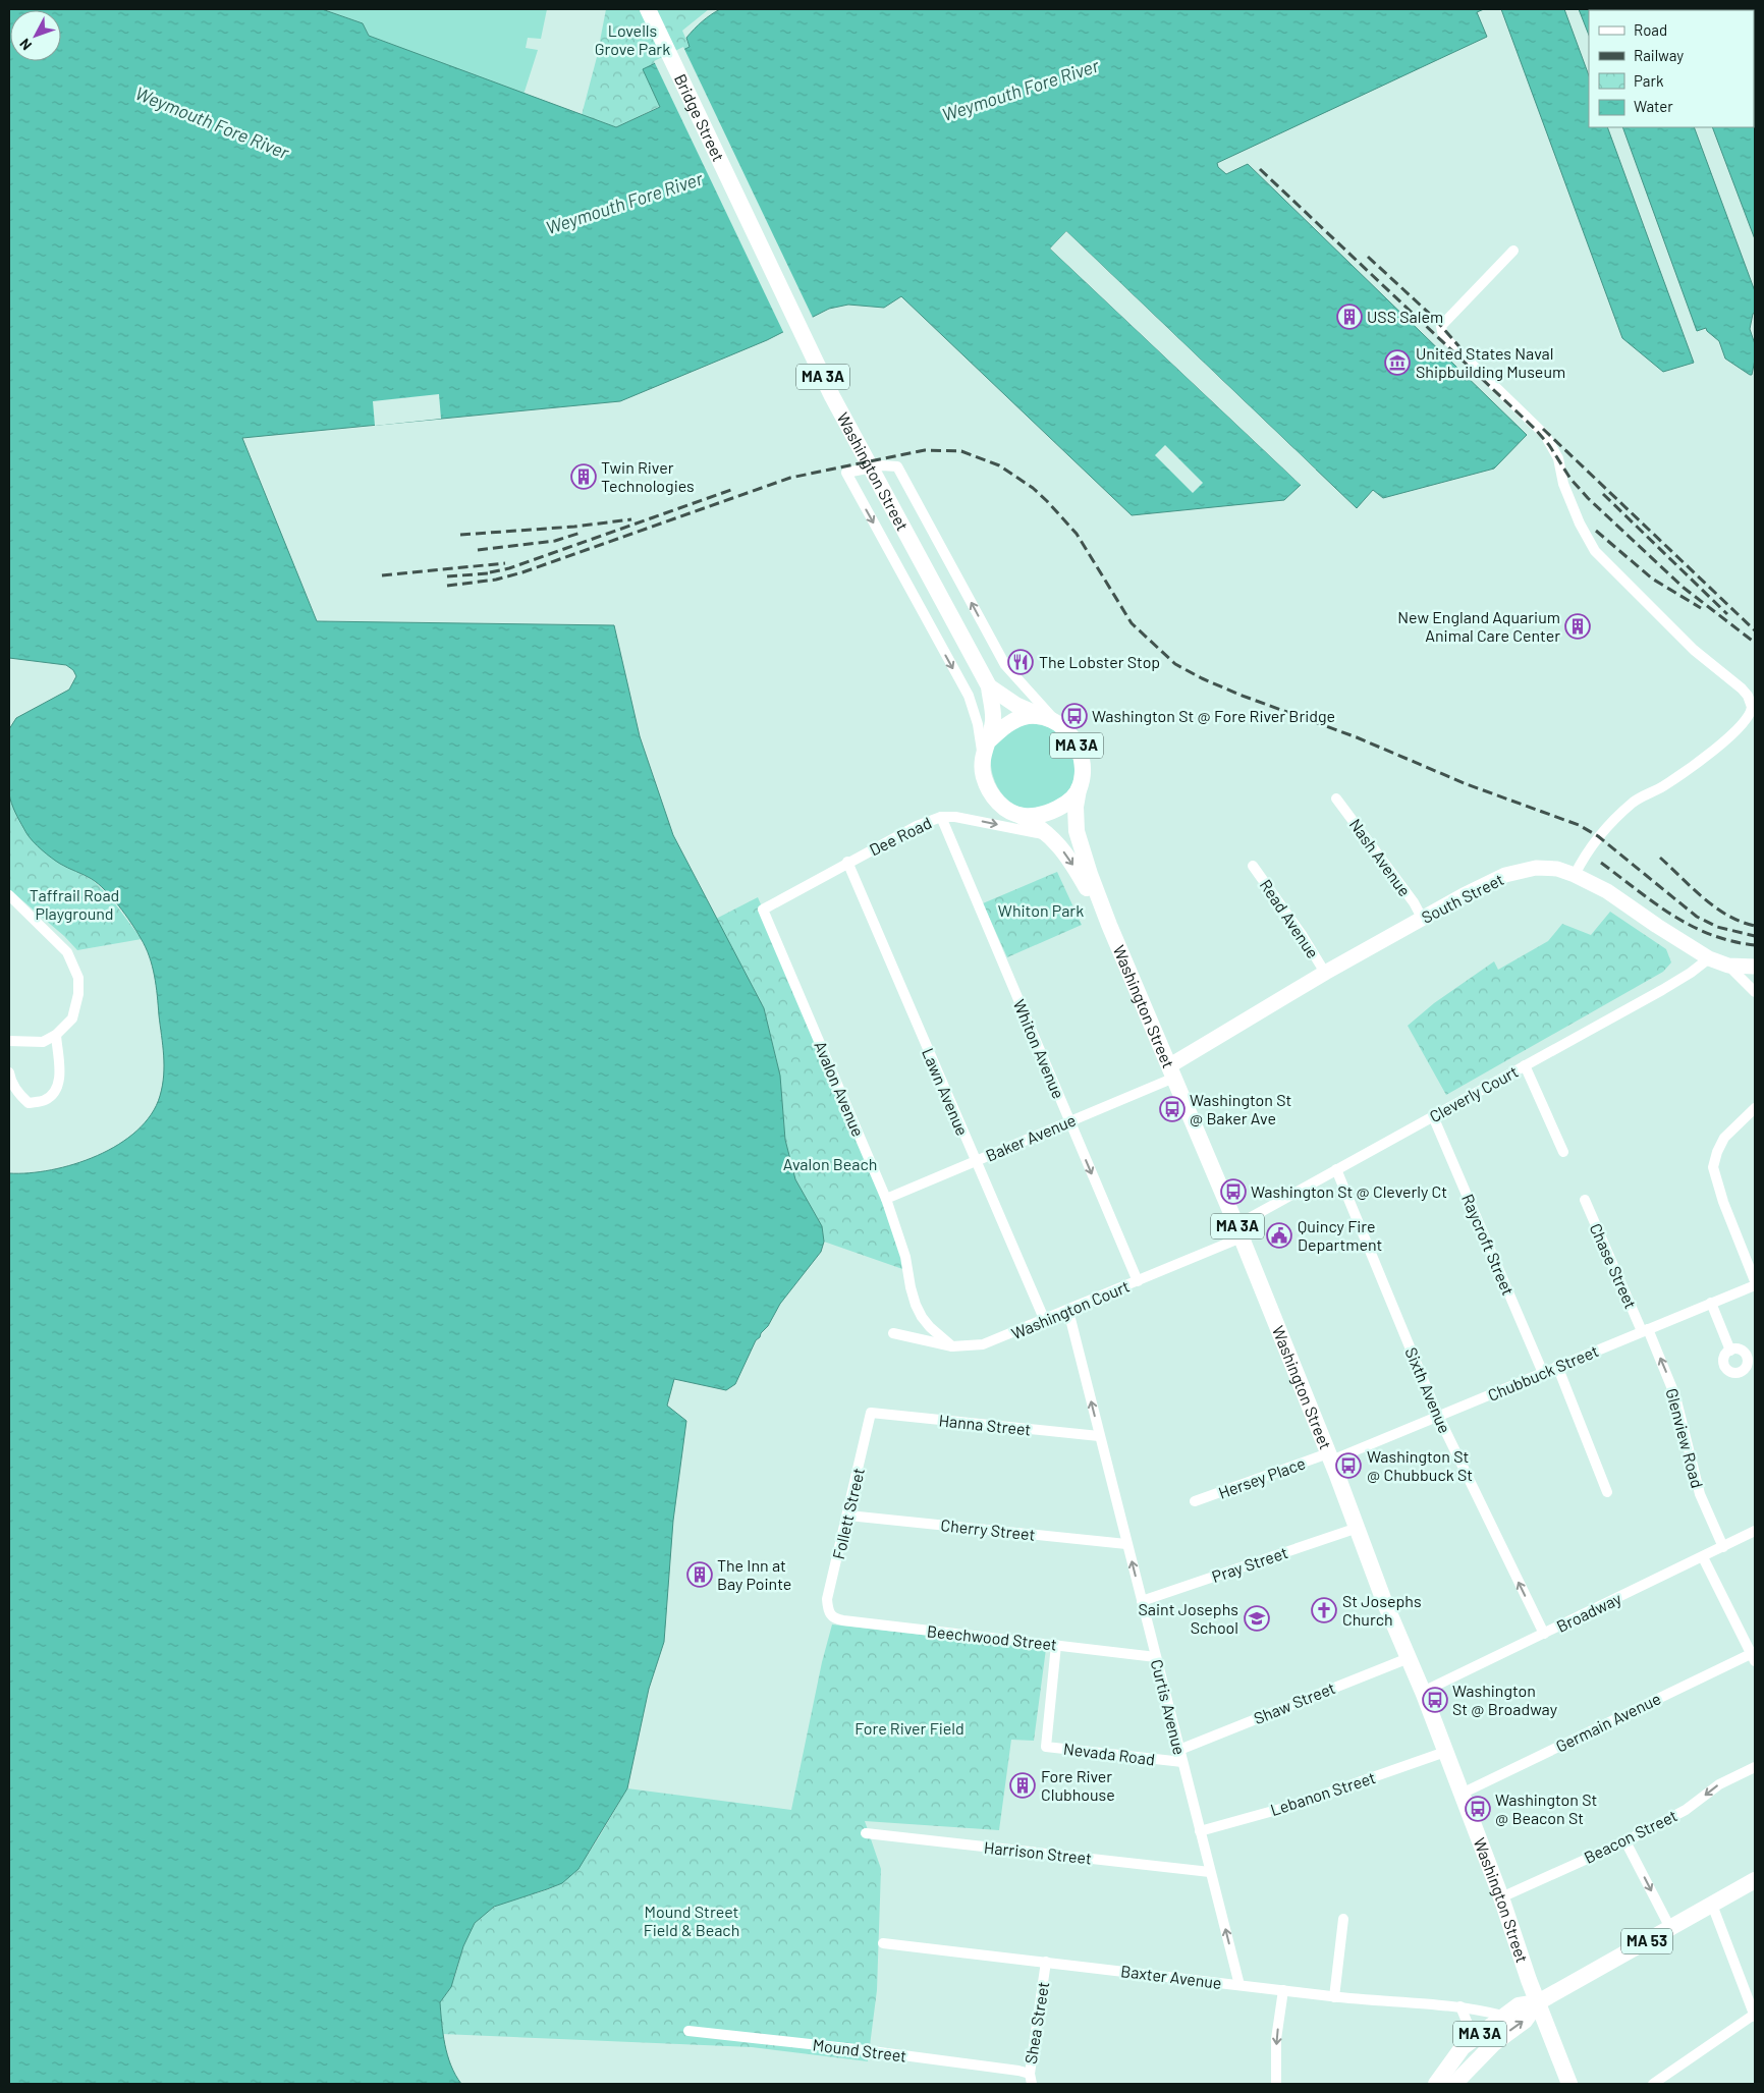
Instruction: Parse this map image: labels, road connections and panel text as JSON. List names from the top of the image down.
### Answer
{
  "streets": {
    "main road": [
      "Bridge Street",
      "MA 3A",
      "Washington Street",
      "South Street",
      "MA 53"
    ],
    "street": [
      "Dee Road",
      "Nash Avenue",
      "Read Avenue",
      "Whiton Avenue",
      "Avalon Avenue",
      "Lawn Avenue",
      "Cleverly Court",
      "Baker Avenue",
      "Raycroft Street",
      "Chase Street",
      "Washington Court",
      "Chubbuck Street",
      "Sixth Avenue",
      "Hanna Street",
      "Glenview Road",
      "Hersey Place",
      "Follett Street",
      "Cherry Street",
      "Pray Street",
      "Broadway",
      "Beechwood Street",
      "Shaw Street",
      "Curtis Avenue",
      "Germain Avenue",
      "Nevada Road",
      "Lebanon Street",
      "Beacon Street",
      "Harrison Street",
      "Baxter Avenue",
      "Shea Street",
      "Mound Street"
    ]
  },
  "crossings": [
    ["Bridge Street", "Washington Street"],
    ["MA 3A", "Washington Street"],
    ["MA 3A", "MA 53"],
    ["MA 3A", "Baxter Avenue"],
    ["Washington Street", "Dee Road"],
    ["Washington Street", "South Street"],
    ["Washington Street", "Cleverly Court"],
    ["Washington Street", "Baker Avenue"],
    ["Washington Street", "Washington Court"],
    ["Washington Street", "Chubbuck Street"],
    ["Washington Street", "Hersey Place"],
    ["Washington Street", "Pray Street"],
    ["Washington Street", "Broadway"],
    ["Washington Street", "Shaw Street"],
    ["Washington Street", "Germain Avenue"],
    ["Washington Street", "Lebanon Street"],
    ["Washington Street", "Beacon Street"],
    ["Washington Street", "MA 53"],
    ["Dee Road", "Whiton Avenue"],
    ["Dee Road", "Avalon Avenue"],
    ["Dee Road", "Lawn Avenue"],
    ["Nash Avenue", "South Street"],
    ["South Street", "Read Avenue"],
    ["South Street", "Cleverly Court"],
    ["South Street", "Baker Avenue"],
    ["Whiton Avenue", "Baker Avenue"],
    ["Whiton Avenue", "Washington Court"],
    ["Avalon Avenue", "Baker Avenue"],
    ["Avalon Avenue", "Washington Court"],
    ["Lawn Avenue", "Baker Avenue"],
    ["Lawn Avenue", "Washington Court"],
    ["Cleverly Court", "Raycroft Street"],
    ["Cleverly Court", "Washington Court"],
    ["Cleverly Court", "Sixth Avenue"],
    ["Raycroft Street", "Chubbuck Street"],
    ["Chase Street", "Chubbuck Street"],
    ["Chase Street", "Glenview Road"],
    ["Washington Court", "Curtis Avenue"],
    ["Chubbuck Street", "Sixth Avenue"],
    ["Chubbuck Street", "Glenview Road"],
    ["Chubbuck Street", "Hersey Place"],
    ["Sixth Avenue", "Broadway"],
    ["Hanna Street", "Follett Street"],
    ["Hanna Street", "Curtis Avenue"],
    ["Glenview Road", "Broadway"],
    ["Follett Street", "Cherry Street"],
    ["Follett Street", "Beechwood Street"],
    ["Cherry Street", "Curtis Avenue"],
    ["Pray Street", "Curtis Avenue"],
    ["Beechwood Street", "Curtis Avenue"],
    ["Beechwood Street", "Nevada Road"],
    ["Shaw Street", "Curtis Avenue"],
    ["Curtis Avenue", "Nevada Road"],
    ["Curtis Avenue", "Lebanon Street"],
    ["Curtis Avenue", "Harrison Street"],
    ["Curtis Avenue", "Baxter Avenue"],
    ["Baxter Avenue", "Shea Street"],
    ["Shea Street", "Mound Street"]
  ],
  "one_way": [
    "Dee Road",
    "Sixth Avenue",
    "Glenview Road",
    "Curtis Avenue",
    "Beacon Street"
  ],
  "water": ["Weymouth Fore River"],
  "parks": [
    "Lovells Grove Park",
    "Taffrail Road Playground",
    "Whiton Park",
    "Avalon Beach",
    "Fore River Field",
    "Mound Street Field & Beach"
  ],
  "places": {
    "building": [
      "USS Salem",
      "Twin River Technologies",
      "New England Aquarium Animal Care Center",
      "The Inn at Bay Pointe",
      "Fore River Clubhouse"
    ],
    "museum": ["United States Naval Shipbuilding Museum"],
    "restaurant": ["The Lobster Stop"],
    "bus stop": [
      "Washington St @ Fore River Bridge",
      "Washington St @ Baker Ave",
      "Washington St @ Cleverly Ct",
      "Washington St @ Chubbuck St",
      "Washington St @ Broadway",
      "Washington St @ Beacon St"
    ],
    "public building": ["Quincy Fire Department"],
    "church": ["St Josephs Church"],
    "school or university": ["Saint Josephs School"]
  },
  "legend": [
    "Road",
    "Railway",
    "Park",
    "Water"
  ],
  "north": "bottom left"
}
